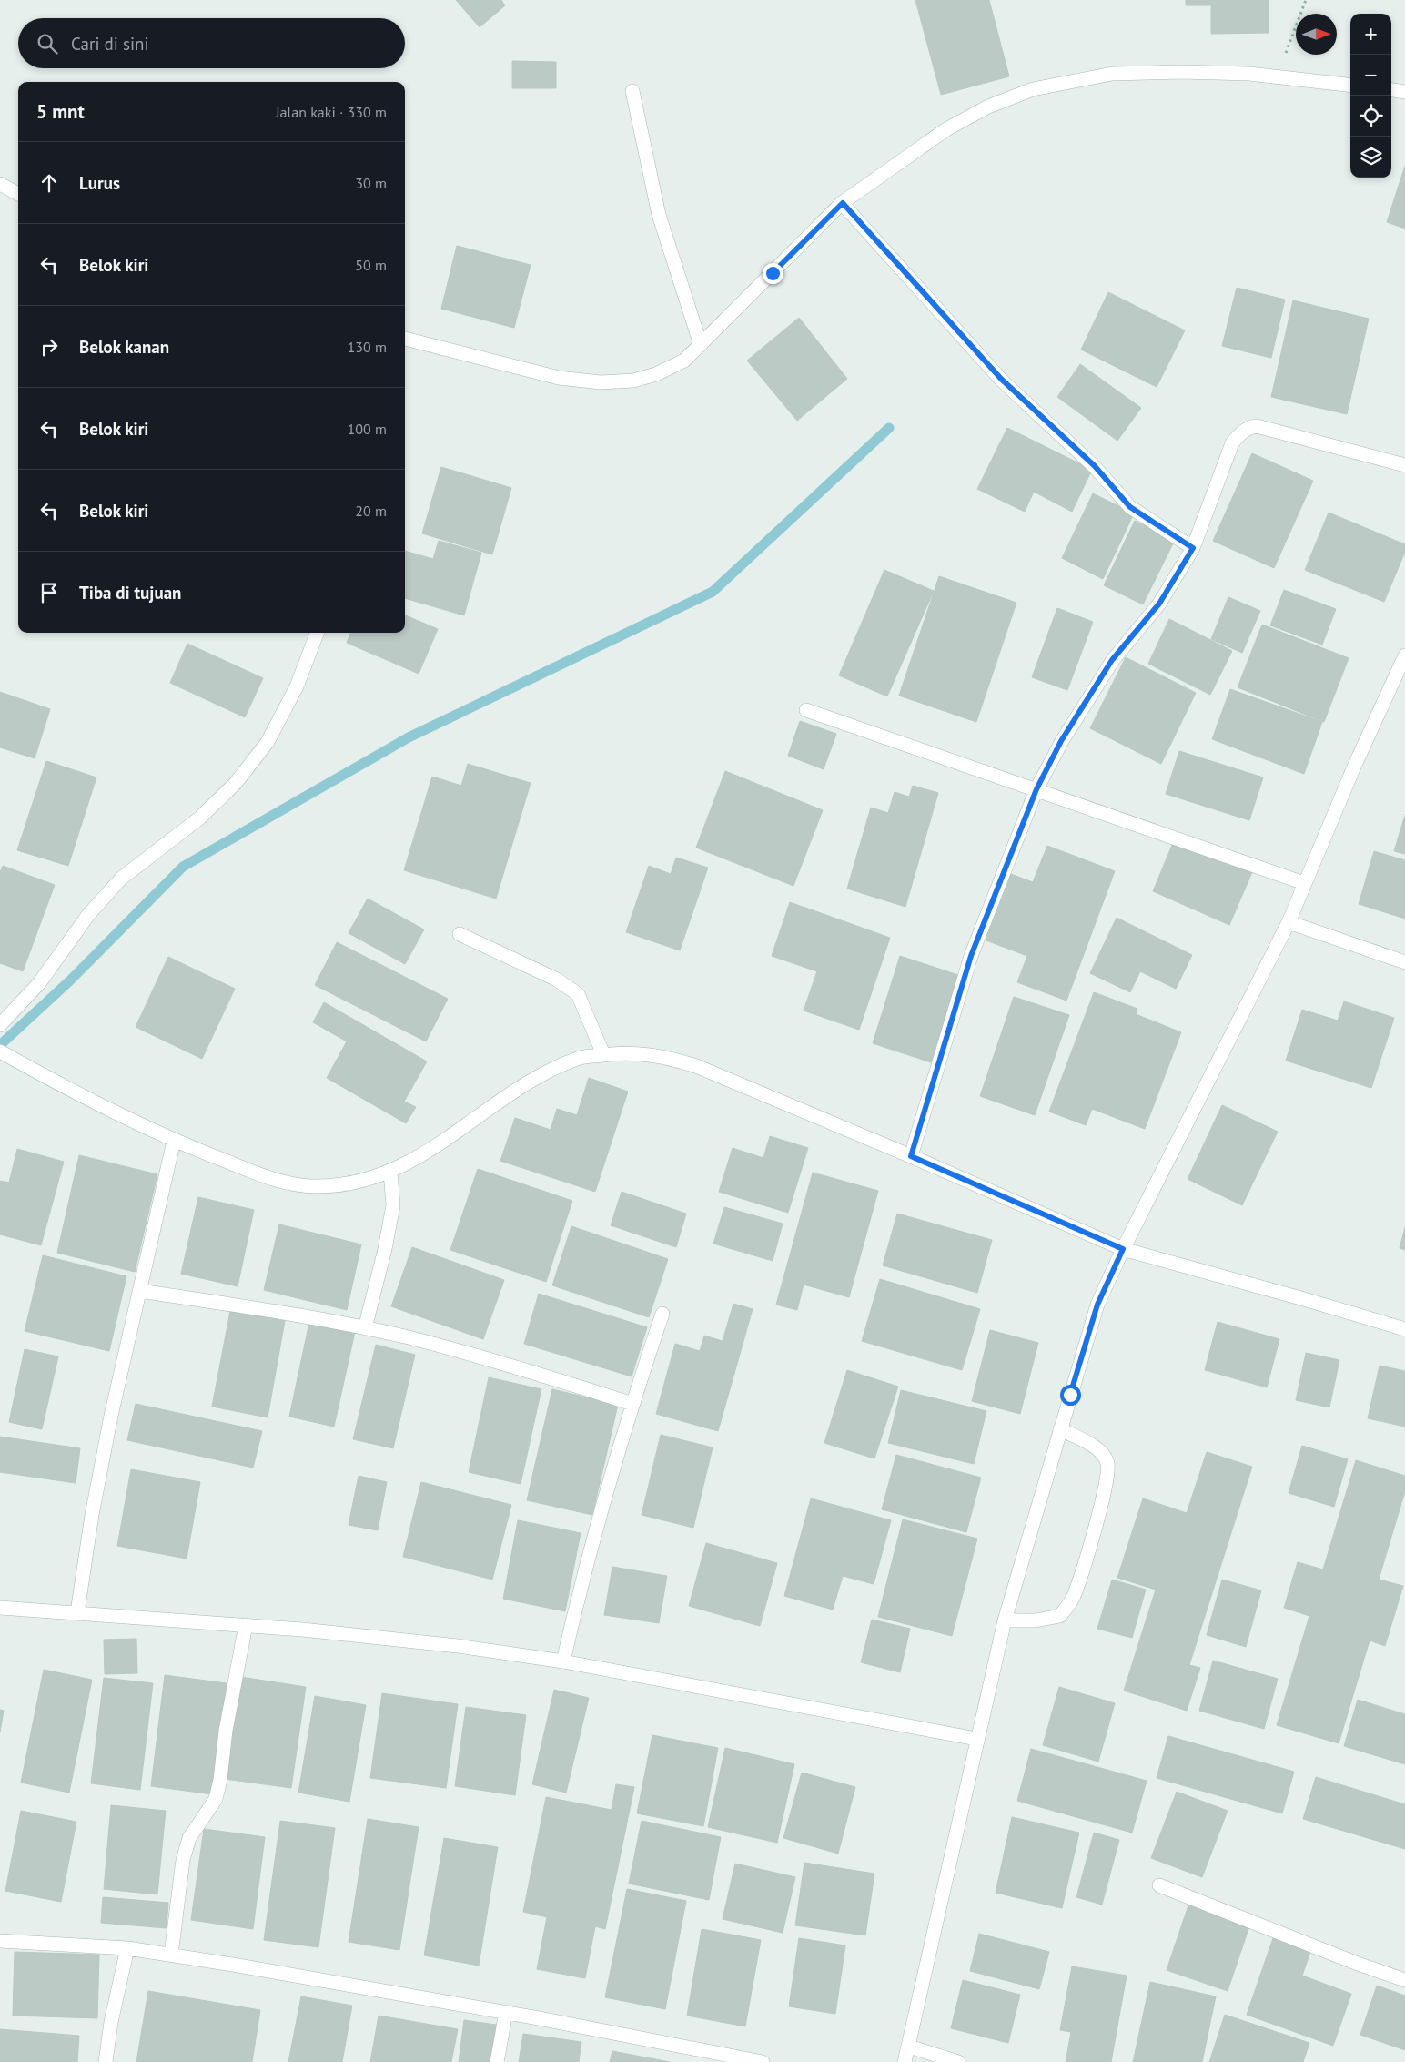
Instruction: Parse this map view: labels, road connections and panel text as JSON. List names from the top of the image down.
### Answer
{
  "north": "right",
  "page": {
    "map_buttons": ["+", "−"],
    "search": "Cari di sini",
    "heading": ["5 mnt", "Jalan kaki · 330 m"],
    "list": [
      ["Lurus", "30 m"],
      ["Belok kiri", "50 m"],
      ["Belok kanan", "130 m"],
      ["Belok kiri", "100 m"],
      ["Belok kiri", "20 m"],
      "Tiba di tujuan"
    ]
  }
}
